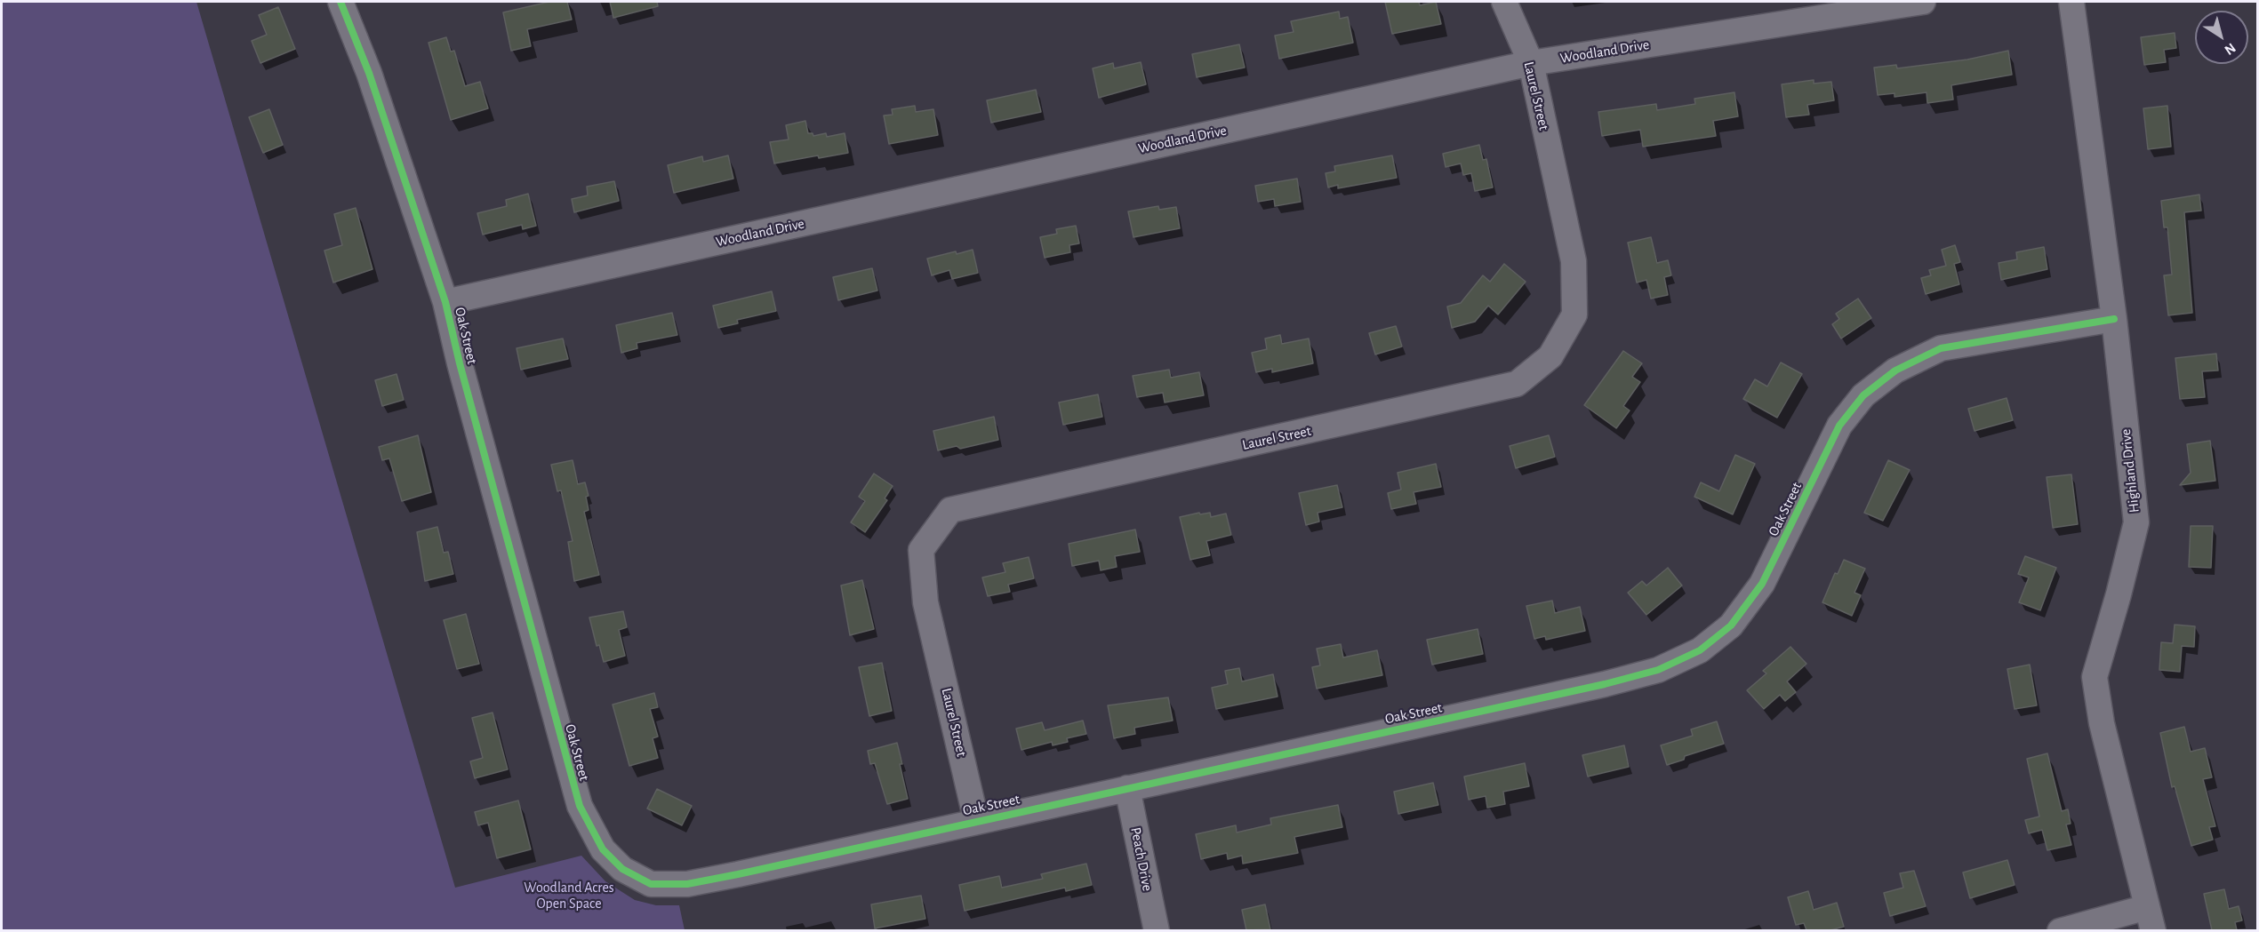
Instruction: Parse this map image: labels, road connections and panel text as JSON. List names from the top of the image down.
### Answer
{
  "streets": {
    "street": [
      "Woodland Drive",
      "Laurel Street",
      "Oak Street",
      "Highland Drive",
      "Peach Drive"
    ]
  },
  "crossings": [
    ["Woodland Drive", "Laurel Street"],
    ["Woodland Drive", "Oak Street"],
    ["Laurel Street", "Oak Street"],
    ["Oak Street", "Highland Drive"],
    ["Oak Street", "Peach Drive"]
  ],
  "parks": ["Woodland Acres Open Space"],
  "north": "bottom right"
}
